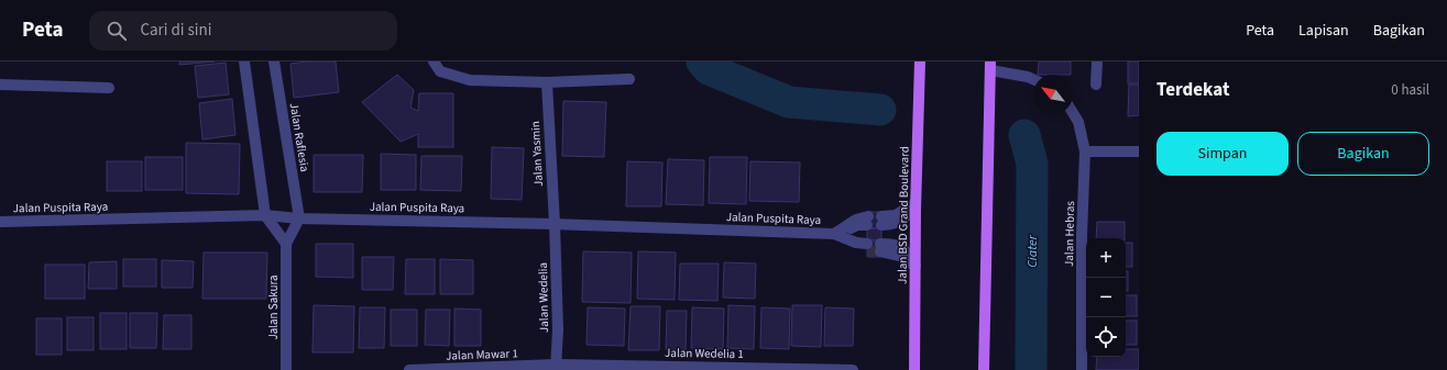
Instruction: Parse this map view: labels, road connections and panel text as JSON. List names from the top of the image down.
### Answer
{
  "streets": {
    "main road": ["Jalan BSD Grand Boulevard"],
    "street": [
      "Jalan Raflesia",
      "Jalan Yasmin",
      "Jalan Puspita Raya",
      "Jalan Hebras",
      "Jalan Wedelia",
      "Jalan Sakura",
      "Jalan Wedelia 1",
      "Jalan Mawar 1"
    ]
  },
  "crossings": [
    ["Jalan Raflesia", "Jalan Puspita Raya"],
    ["Jalan Raflesia", "Jalan Sakura"],
    ["Jalan Yasmin", "Jalan Puspita Raya"],
    ["Jalan Yasmin", "Jalan Wedelia"],
    ["Jalan Puspita Raya", "Jalan Wedelia"],
    ["Jalan Puspita Raya", "Jalan Sakura"],
    ["Jalan Wedelia", "Jalan Wedelia 1"],
    ["Jalan Wedelia", "Jalan Mawar 1"],
    ["Jalan Wedelia 1", "Jalan Mawar 1"]
  ],
  "water": ["Ciater"],
  "north": "top left",
  "page": {
    "header": "Peta",
    "search": "Cari di sini",
    "nav": ["Peta", "Lapisan", "Bagikan"],
    "heading": ["Terdekat", "0 hasil"],
    "buttons": ["Simpan", "Bagikan"],
    "map_buttons": ["+", "−"]
  }
}
